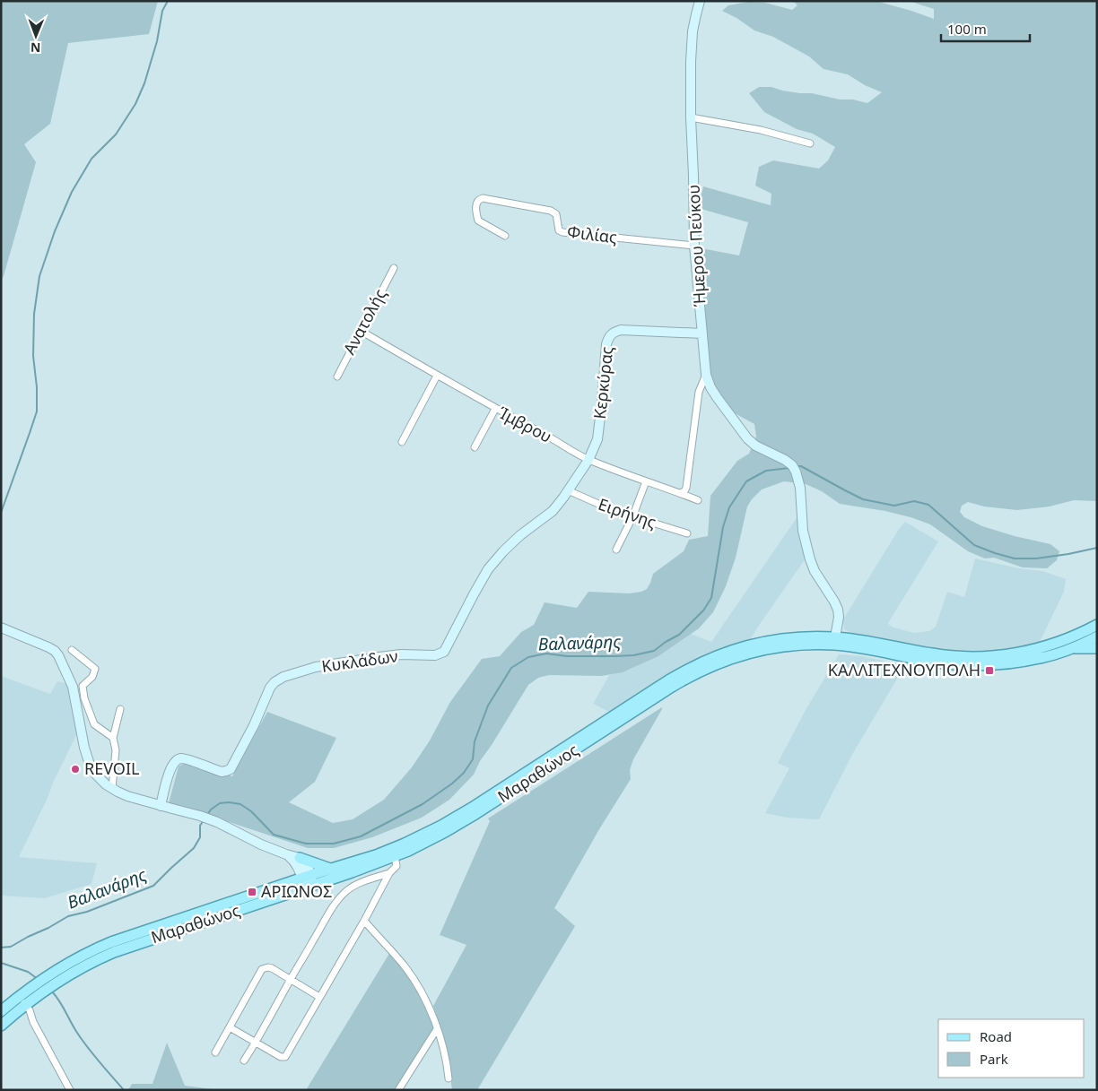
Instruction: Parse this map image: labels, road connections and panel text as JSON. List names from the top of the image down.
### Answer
{
  "streets": {
    "main road": ["Μαραθώνος"],
    "street": [
      "Φιλίας",
      "Ήμερου Πεύκου",
      "Ανατολής",
      "Κερκύρας",
      "Ίμβρου",
      "Ειρήνης",
      "Κυκλάδων"
    ]
  },
  "crossings": [
    ["Φιλίας", "Ήμερου Πεύκου"],
    ["Ήμερου Πεύκου", "Κερκύρας"],
    ["Ήμερου Πεύκου", "Μαραθώνος"],
    ["Ανατολής", "Ίμβρου"],
    ["Κερκύρας", "Ίμβρου"],
    ["Κερκύρας", "Ειρήνης"],
    ["Κερκύρας", "Κυκλάδων"],
    ["Ειρήνης", "Κυκλάδων"]
  ],
  "water": ["Βαλανάρης"],
  "places": {
    "transit": ["ΚΑΛΛΙΤΕΧΝΟΥΠΟΛΗ", "ΑΡΙΩΝΟΣ"],
    "other": ["REVOIL"]
  },
  "legend": ["Road", "Park"],
  "scale_bar": "100 m",
  "north": "bottom"
}
